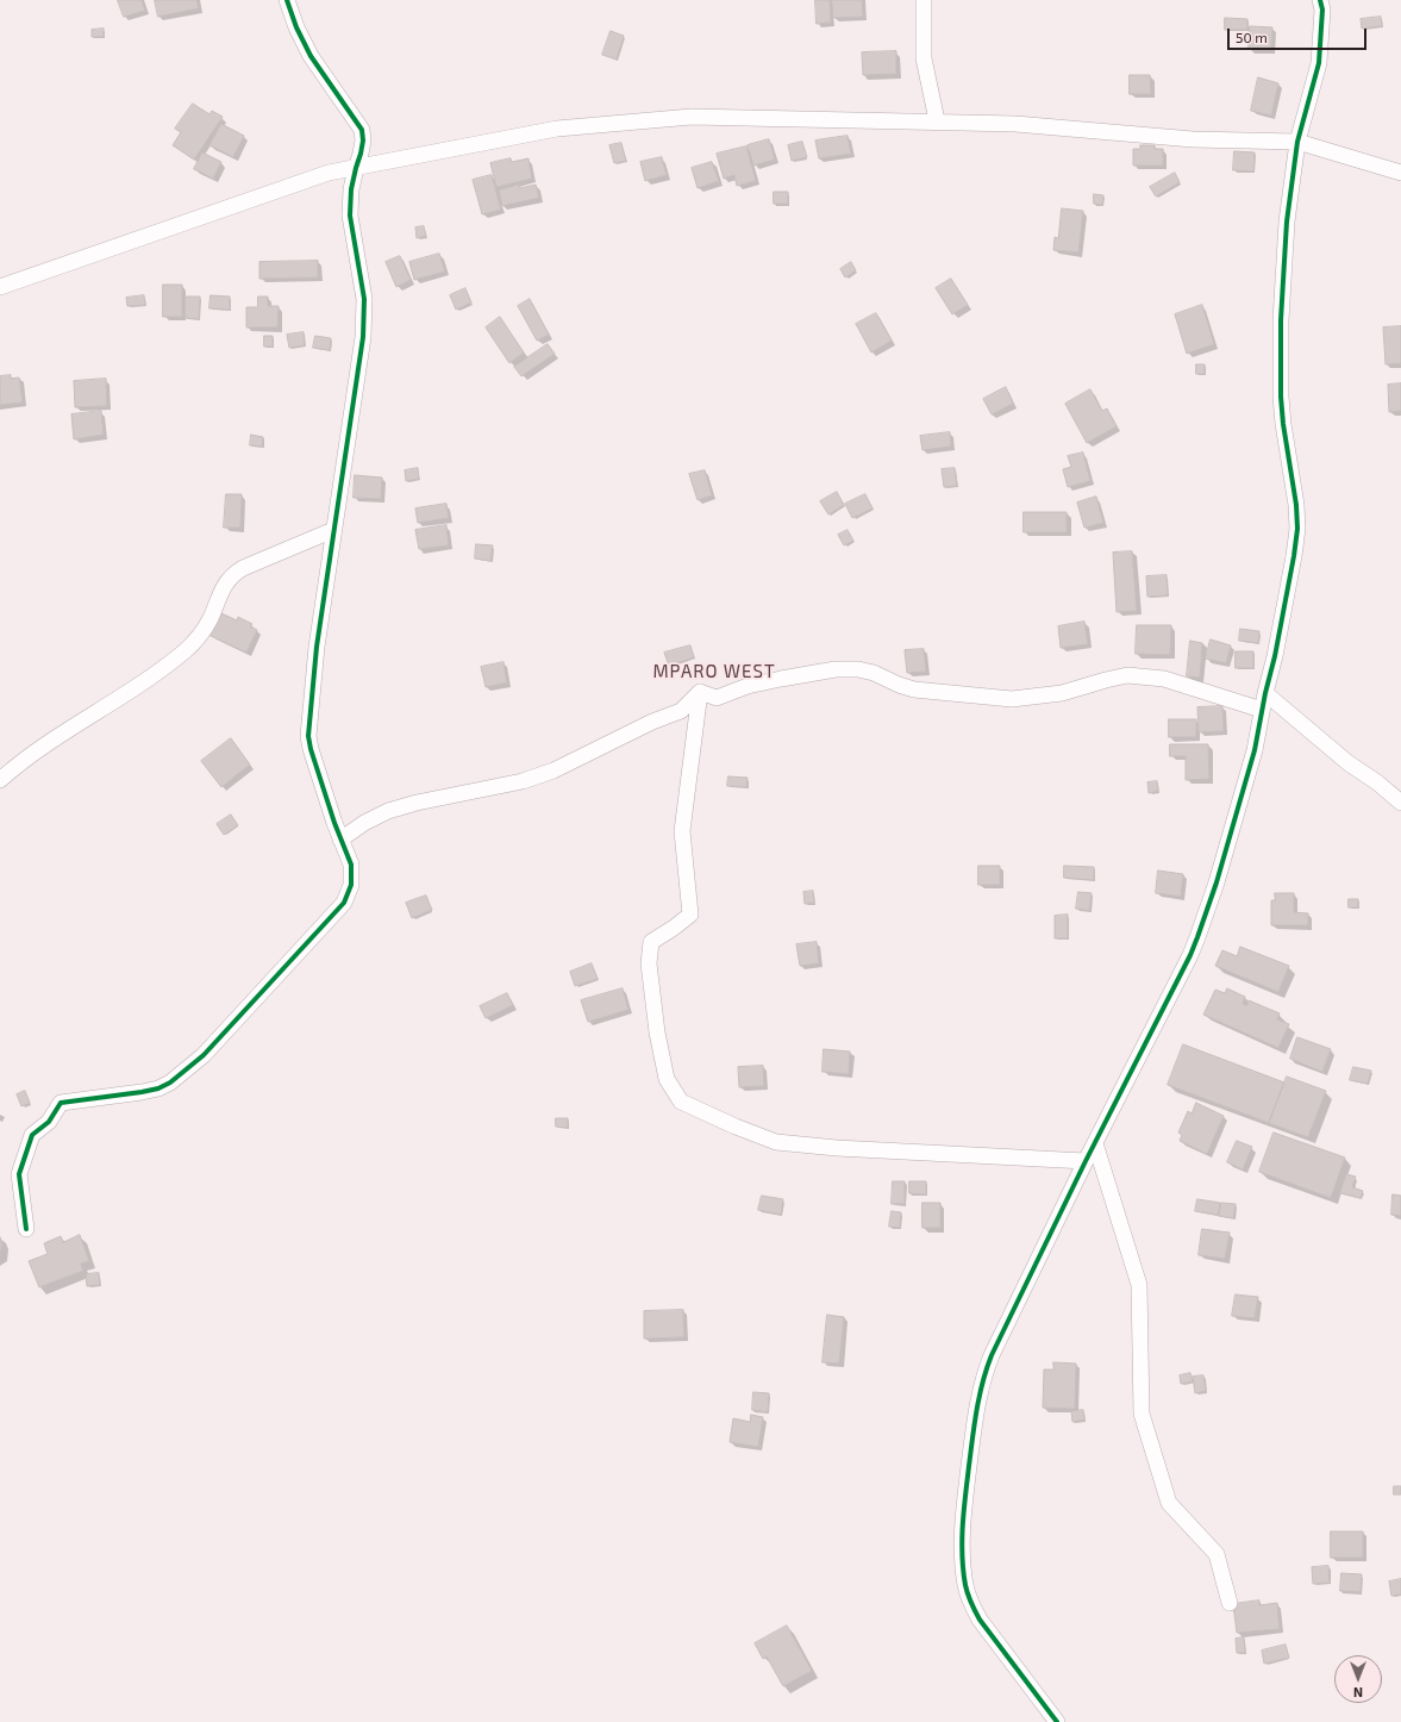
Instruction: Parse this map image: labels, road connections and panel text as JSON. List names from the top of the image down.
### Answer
{
  "districts": ["MPARO WEST"],
  "scale_bar": "50 m",
  "north": "bottom"
}
